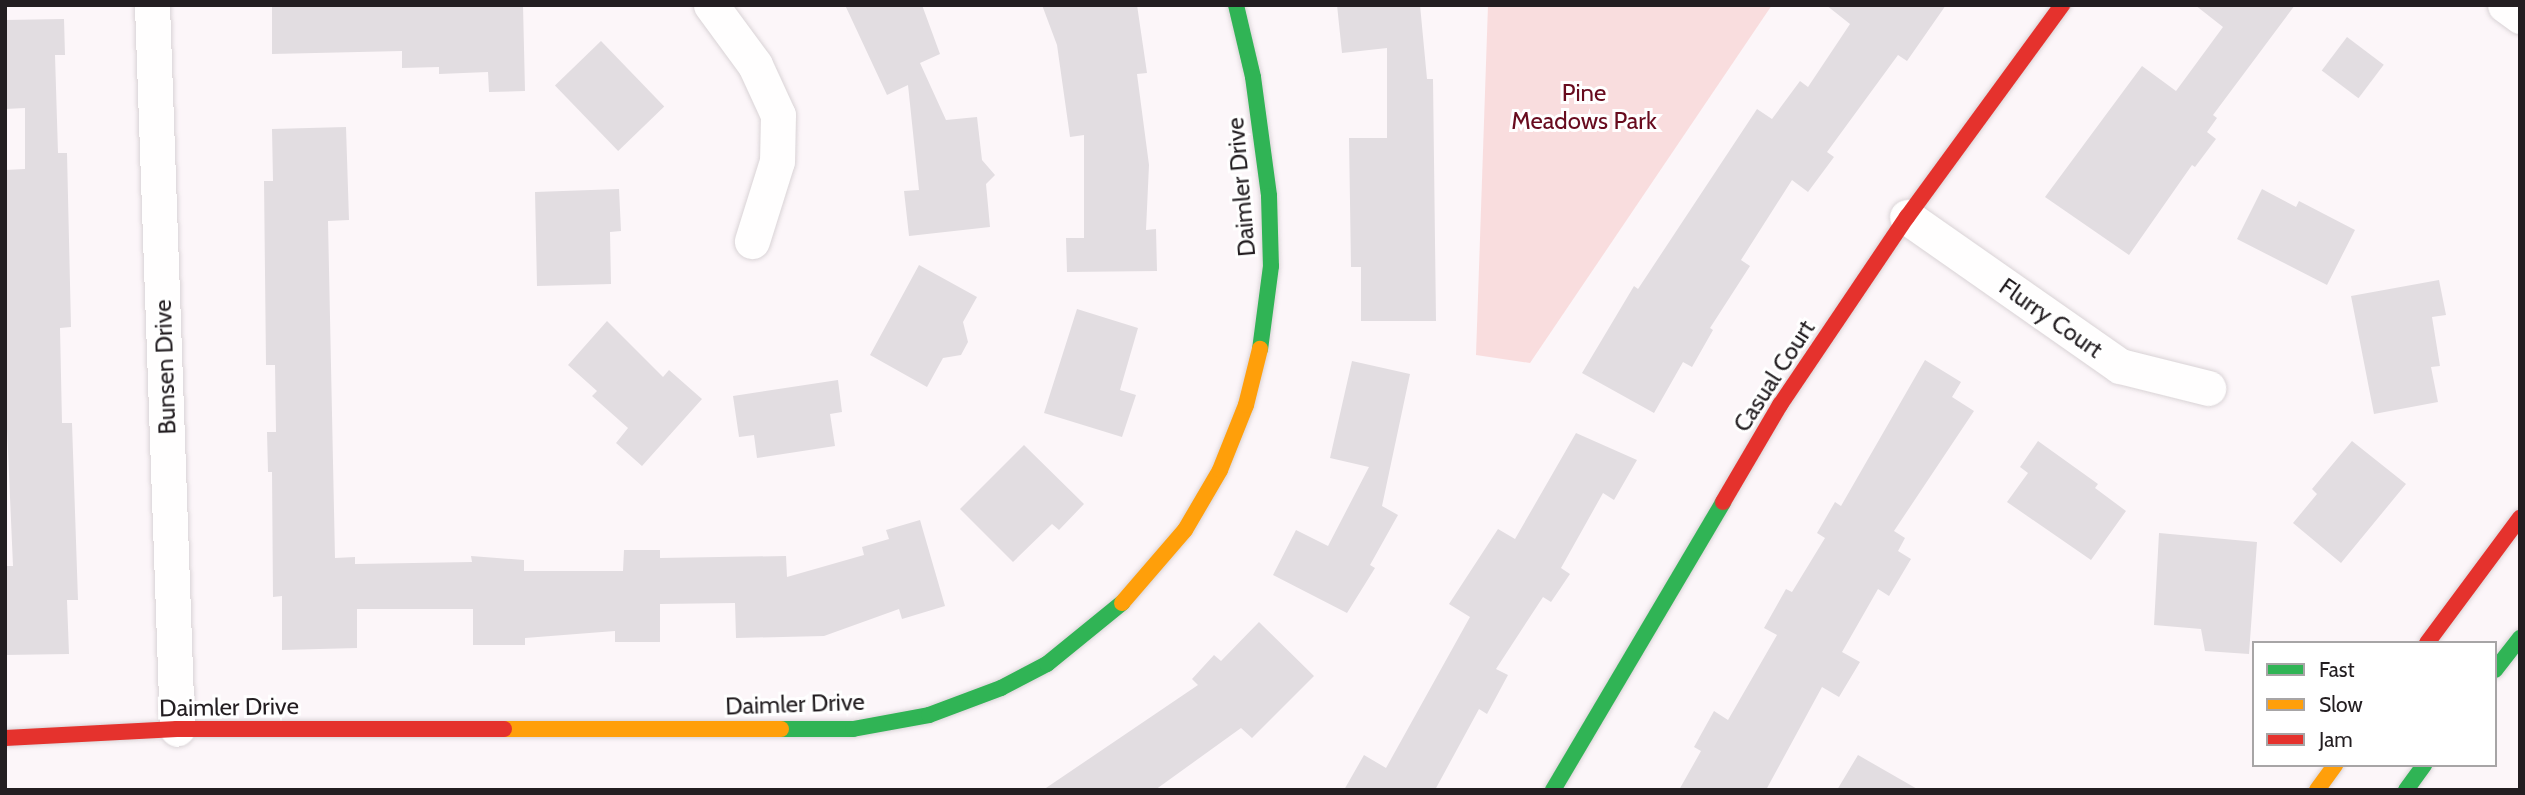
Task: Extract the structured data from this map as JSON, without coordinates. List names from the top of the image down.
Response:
{
  "streets": {
    "street": [
      "Daimler Drive",
      "Flurry Court",
      "Bunsen Drive",
      "Casual Court"
    ]
  },
  "crossings": [
    ["Daimler Drive", "Bunsen Drive"],
    ["Flurry Court", "Casual Court"]
  ],
  "parks": ["Pine Meadows Park"],
  "legend": ["Fast", "Slow", "Jam"]
}
